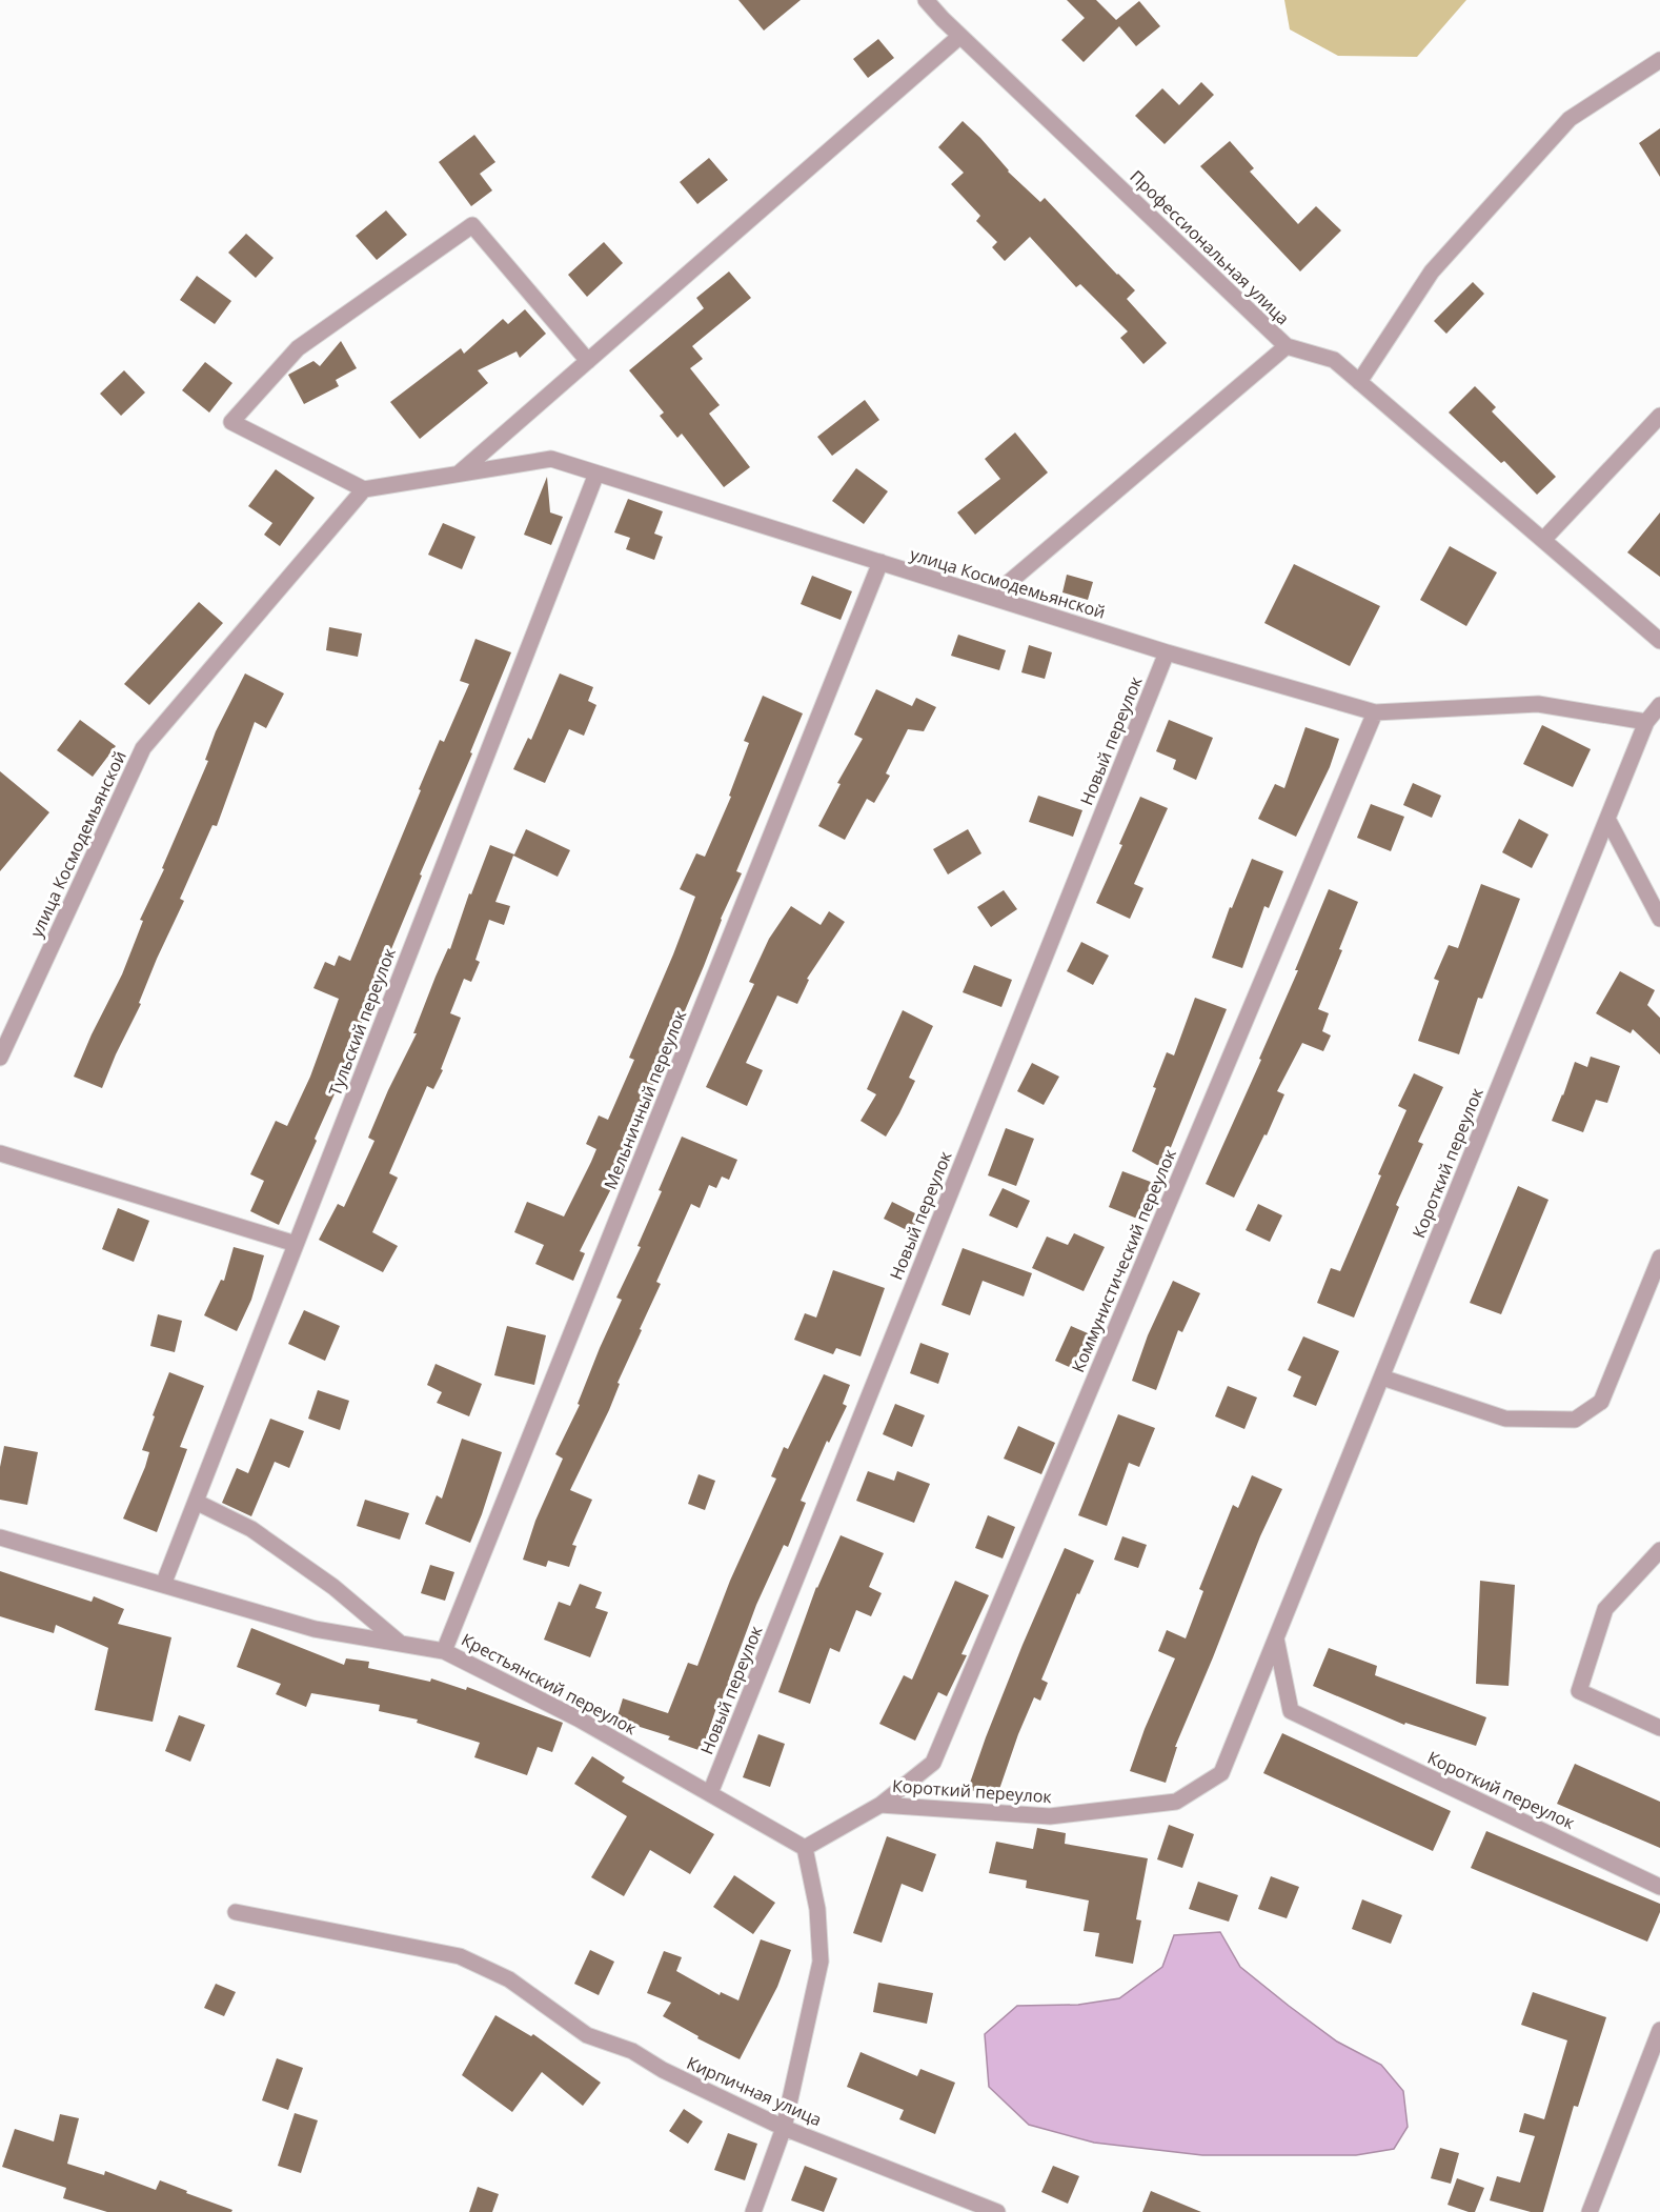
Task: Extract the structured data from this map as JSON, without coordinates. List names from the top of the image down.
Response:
{
  "streets": {
    "street": [
      "Профессиональная улица",
      "улица Космодемьянской",
      "Новый переулок",
      "Тульский переулок",
      "Мельничный переулок",
      "Короткий переулок",
      "Коммунистический переулок",
      "Крестьянский переулок",
      "Кирпичная улица"
    ]
  },
  "crossings": [
    ["улица Космодемьянской", "Новый переулок"],
    ["улица Космодемьянской", "Тульский переулок"],
    ["улица Космодемьянской", "Мельничный переулок"],
    ["улица Космодемьянской", "Короткий переулок"],
    ["улица Космодемьянской", "Коммунистический переулок"],
    ["Новый переулок", "Крестьянский переулок"],
    ["Тульский переулок", "Крестьянский переулок"],
    ["Мельничный переулок", "Крестьянский переулок"],
    ["Короткий переулок", "Коммунистический переулок"],
    ["Короткий переулок", "Крестьянский переулок"]
  ]
}
